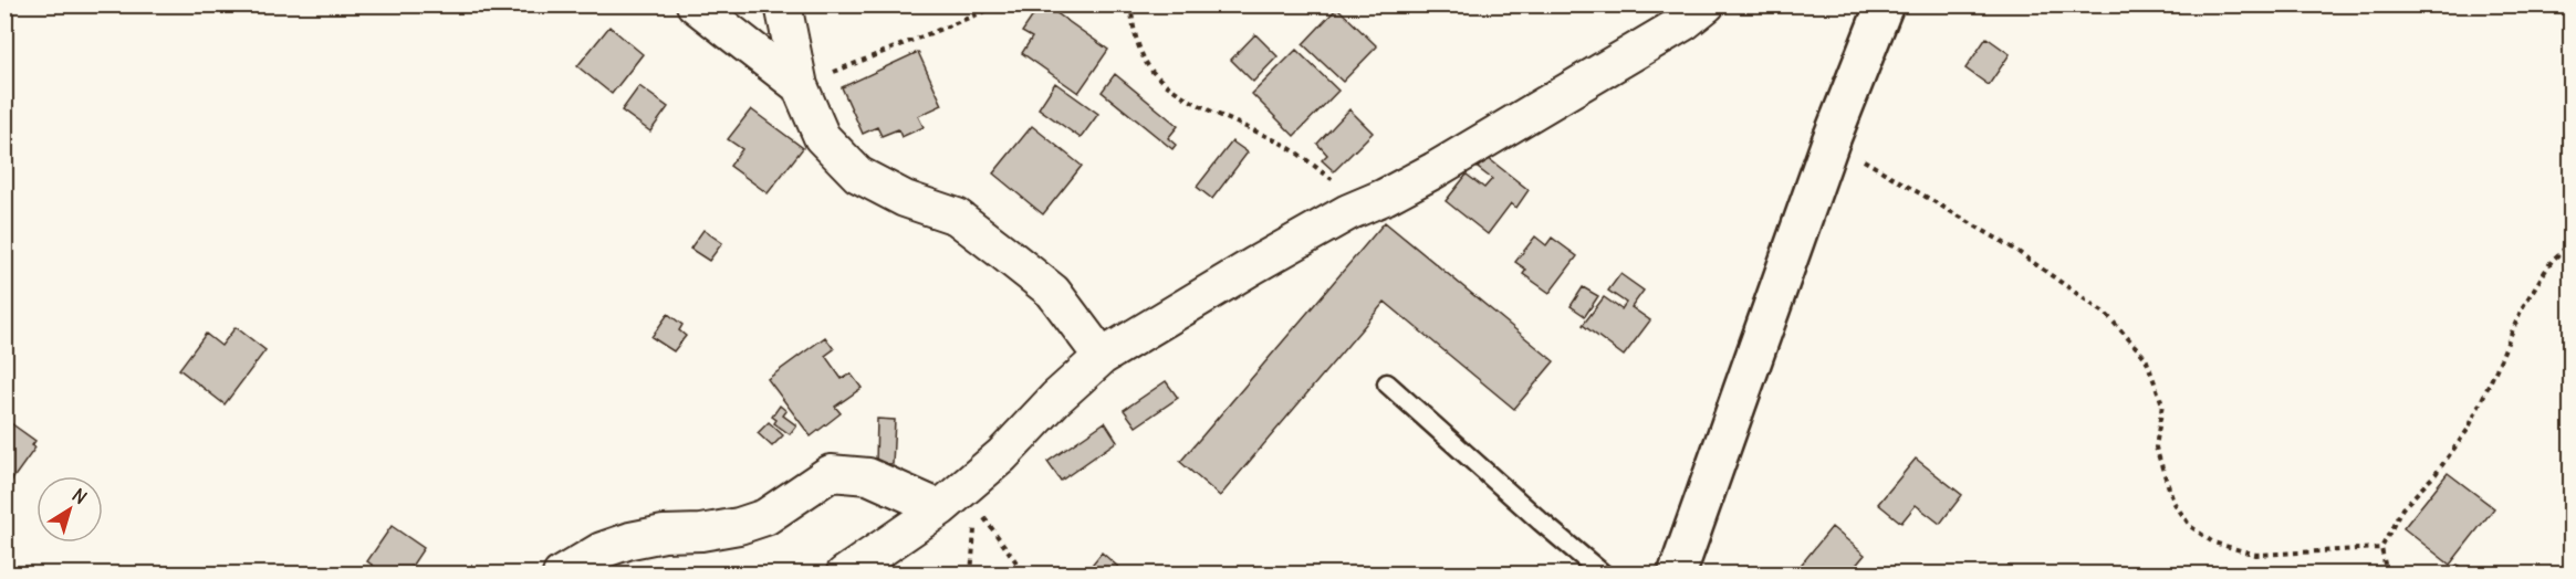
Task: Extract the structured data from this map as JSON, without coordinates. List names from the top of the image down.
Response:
{
  "north": "top right"
}
